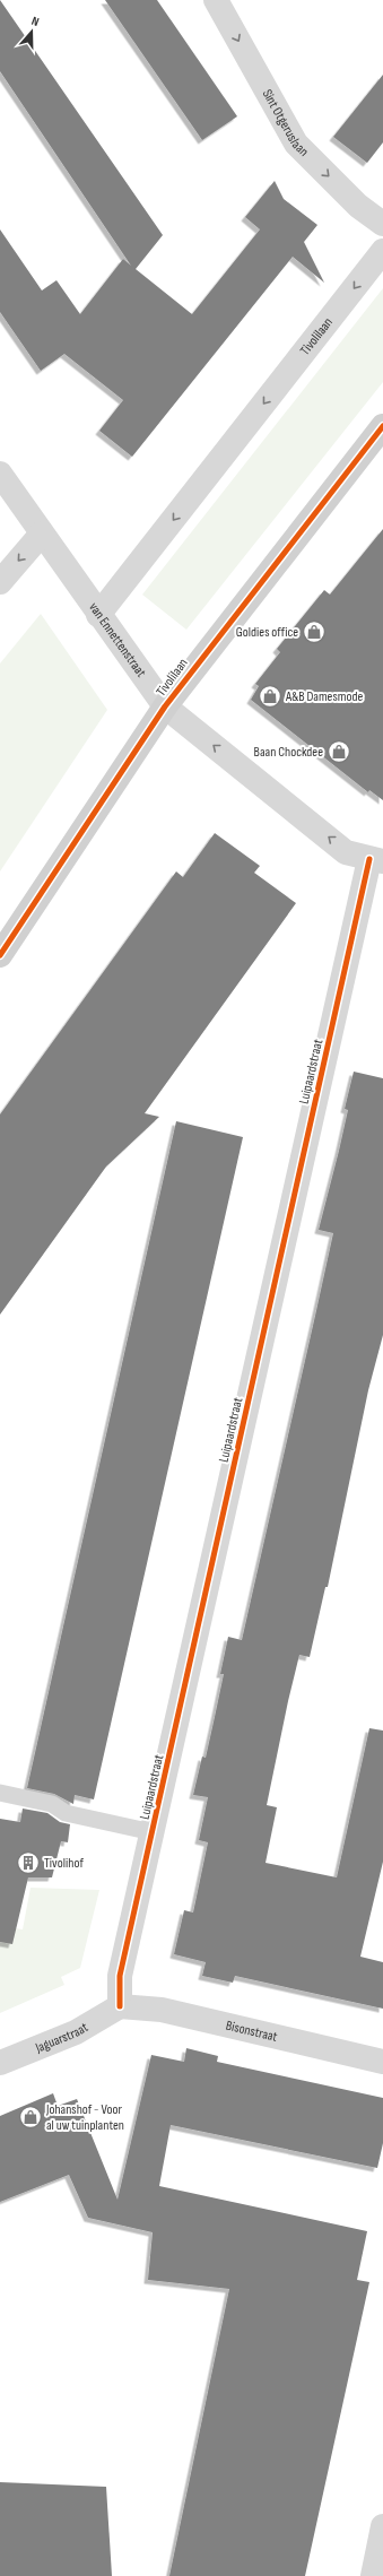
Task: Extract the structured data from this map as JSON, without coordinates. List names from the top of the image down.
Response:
{
  "streets": {
    "main road": ["Tivolilaan"],
    "street": [
      "Sint Otgeruslaan",
      "van Ennettenstraat",
      "Luipaardstraat",
      "Bisonstraat",
      "Jaguarstraat"
    ]
  },
  "crossings": [
    ["Tivolilaan", "van Ennettenstraat"],
    ["van Ennettenstraat", "Luipaardstraat"],
    ["Luipaardstraat", "Bisonstraat"],
    ["Luipaardstraat", "Jaguarstraat"],
    ["Bisonstraat", "Jaguarstraat"]
  ],
  "one_way": ["Sint Otgeruslaan", "Tivolilaan", "van Ennettenstraat"],
  "places": {
    "shop": [
      "Goldies office",
      "A&B Damesmode",
      "Baan Chockdee",
      "Johanshof - Voor al uw tuinplanten"
    ],
    "building": ["Tivolihof"]
  },
  "north": "top"
}
